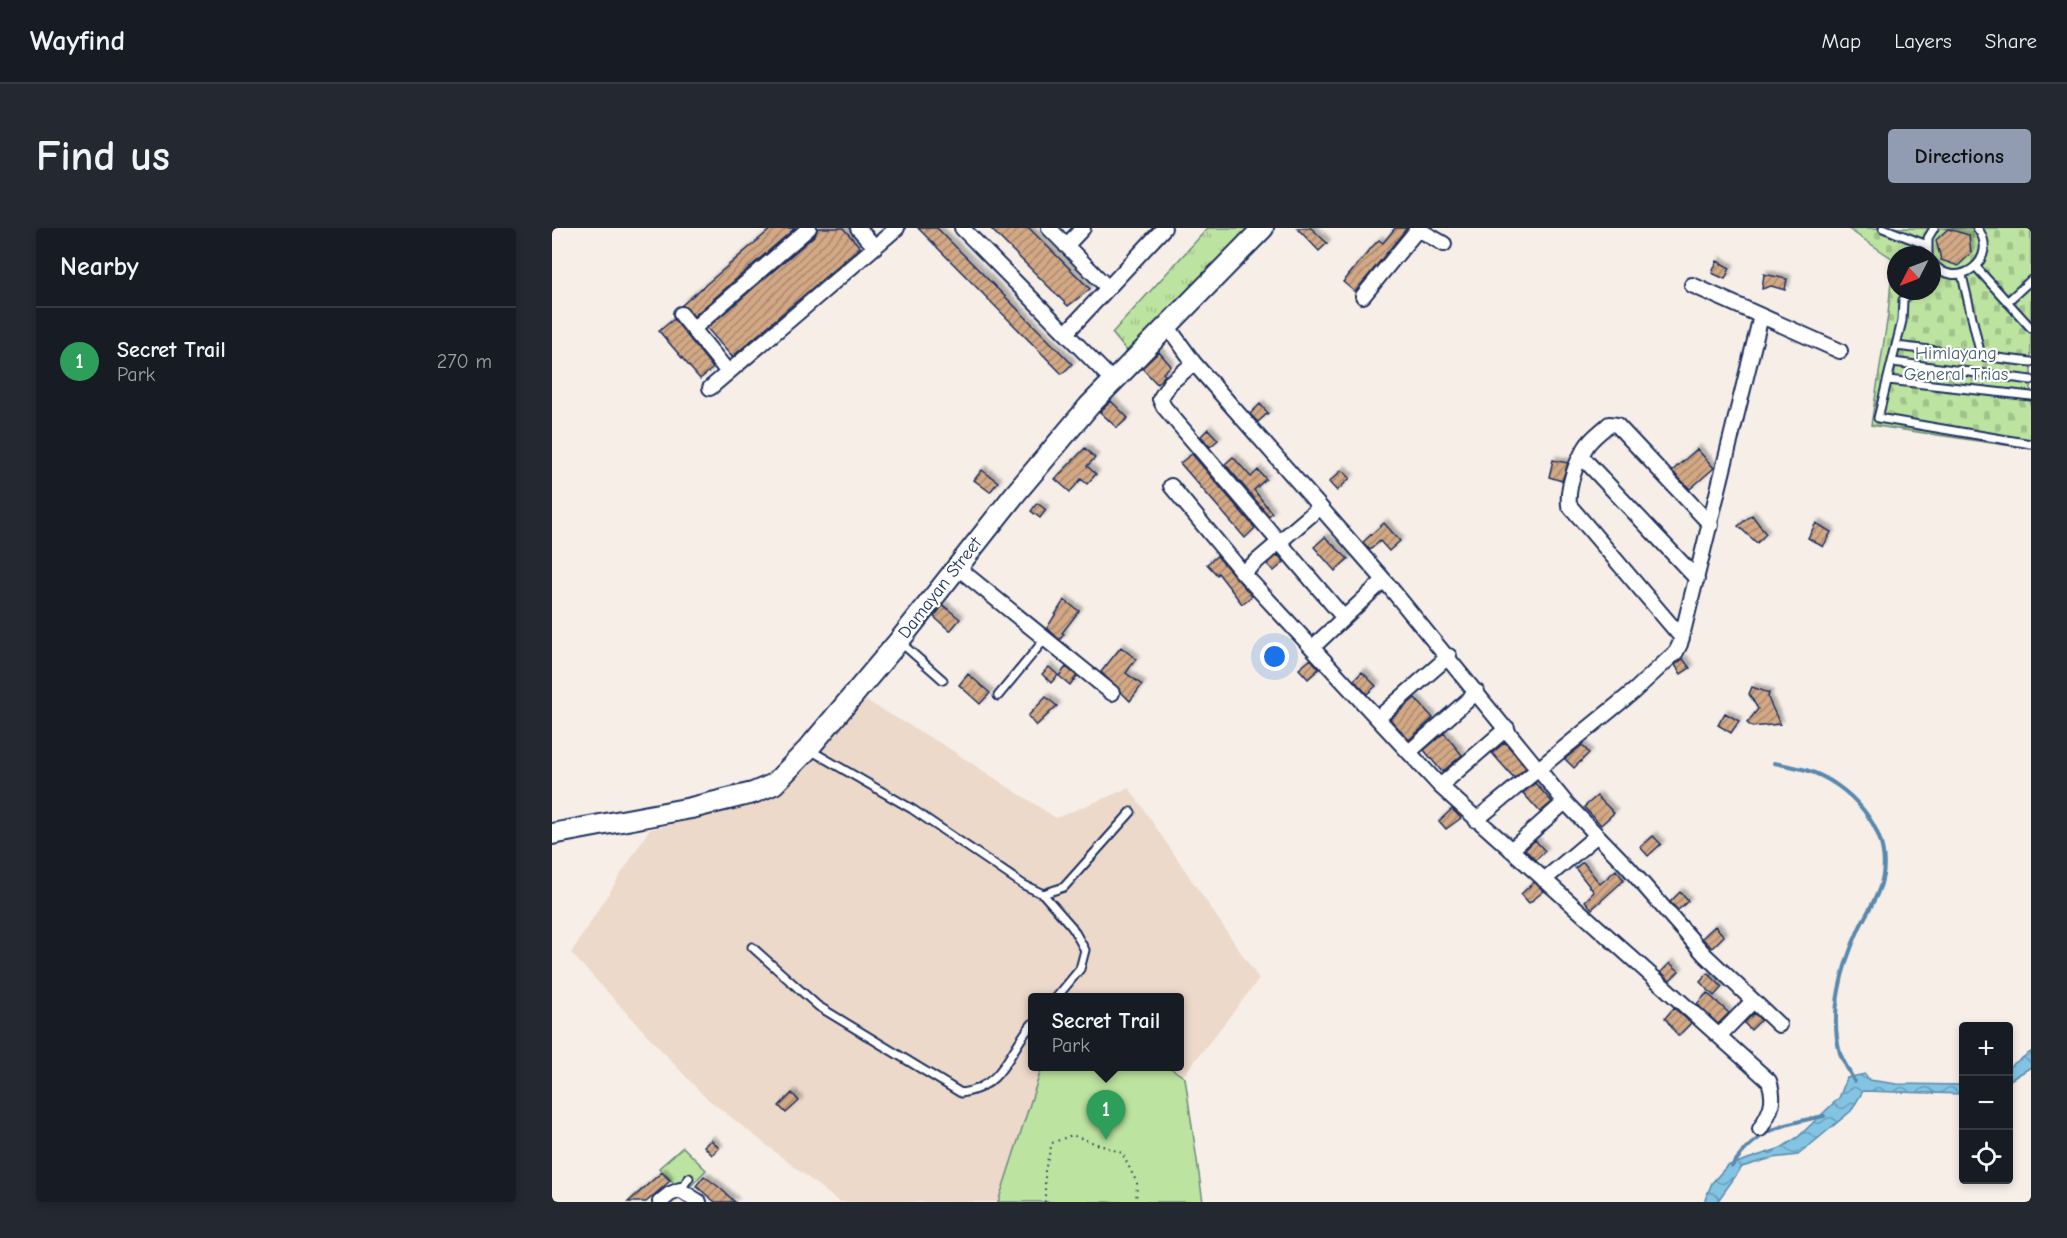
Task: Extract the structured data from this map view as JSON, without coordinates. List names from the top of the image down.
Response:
{
  "streets": {
    "street": ["Damayan Street"]
  },
  "parks": ["Himlayang General Trias"],
  "north": "bottom left",
  "page": {
    "header": "Wayfind",
    "nav": ["Map", "Layers", "Share"],
    "buttons": "Directions",
    "title": "Find us",
    "heading": "Nearby",
    "list": [
      {
        "mark": "1",
        "name": "Secret Trail",
        "note": "Park",
        "value": "270 m"
      }
    ],
    "popup": ["Secret Trail", "Park"],
    "map_buttons": ["+", "−"],
    "pins": "1"
  }
}
